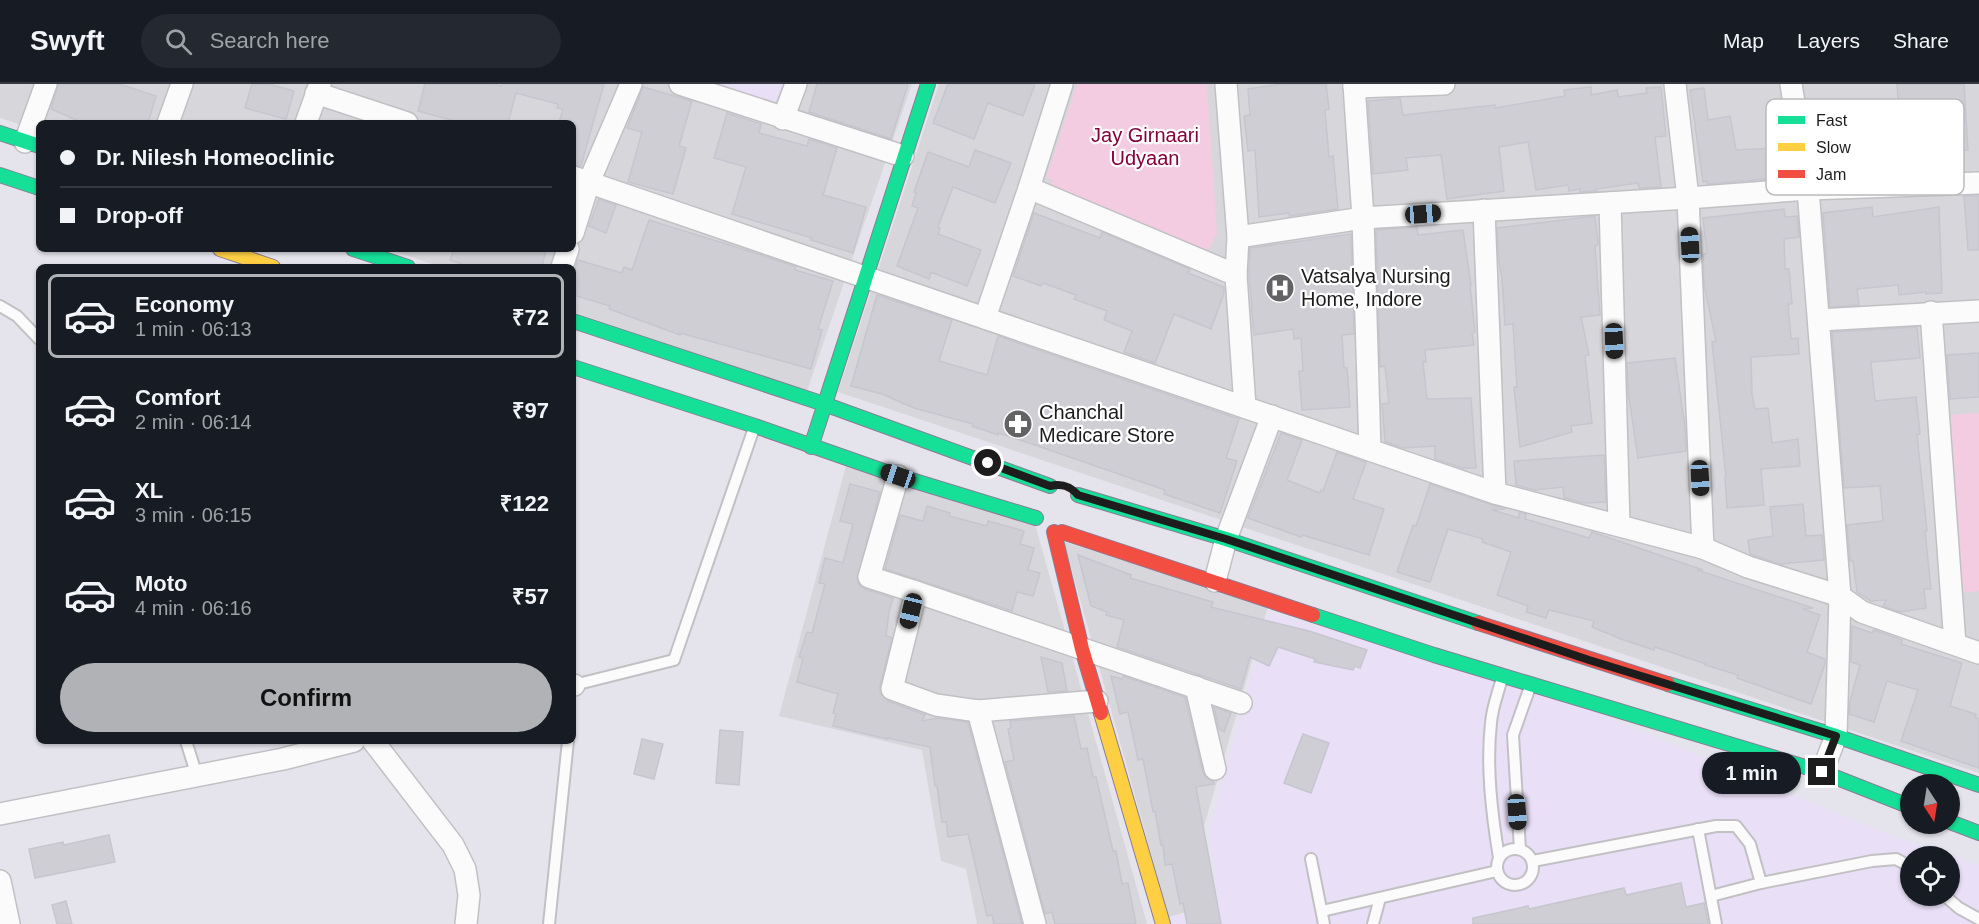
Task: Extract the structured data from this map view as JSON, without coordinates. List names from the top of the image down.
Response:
{
  "parks": ["Jay Girnaari Udyaan"],
  "places": {
    "hospital": ["Vatsalya Nursing Home, Indore"],
    "pharmacy": ["Chanchal Medicare Store"]
  },
  "legend": ["Fast", "Slow", "Jam"],
  "north": "bottom",
  "page": {
    "header": "Swyft",
    "search": "Search here",
    "nav": ["Map", "Layers", "Share"],
    "banner": ["Dr. Nilesh Homeoclinic", "Drop-off"],
    "list": [
      {
        "name": "Economy",
        "note": "1 min · 06:13",
        "value": "₹72"
      },
      {
        "name": "Comfort",
        "note": "2 min · 06:14",
        "value": "₹97"
      },
      {
        "name": "XL",
        "note": "3 min · 06:15",
        "value": "₹122"
      },
      {
        "name": "Moto",
        "note": "4 min · 06:16",
        "value": "₹57"
      }
    ],
    "buttons": "Confirm",
    "bubble": "1 min"
  }
}
